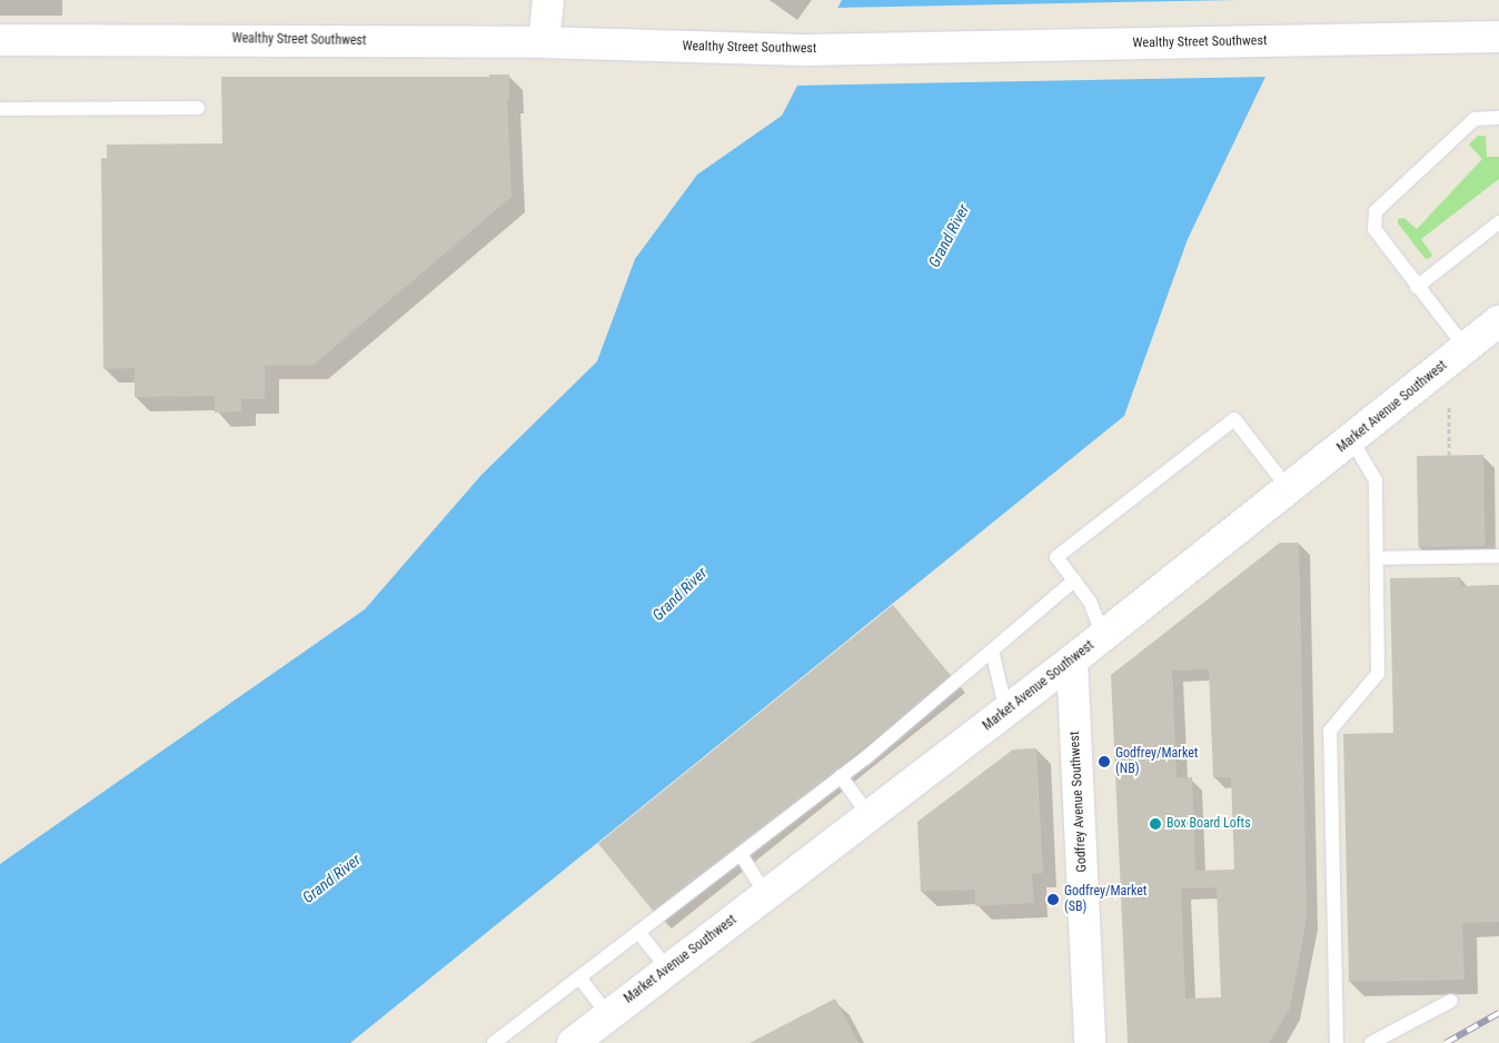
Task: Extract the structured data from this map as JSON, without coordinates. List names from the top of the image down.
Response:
{
  "streets": {
    "main road": ["Wealthy Street Southwest", "Market Avenue Southwest", "Godfrey Avenue Southwest"]
  },
  "crossings": [
    ["Market Avenue Southwest", "Godfrey Avenue Southwest"]
  ],
  "water": ["Grand River"],
  "places": ["Godfrey/Market (NB)", "Box Board Lofts", "Godfrey/Market (SB)"]
}
